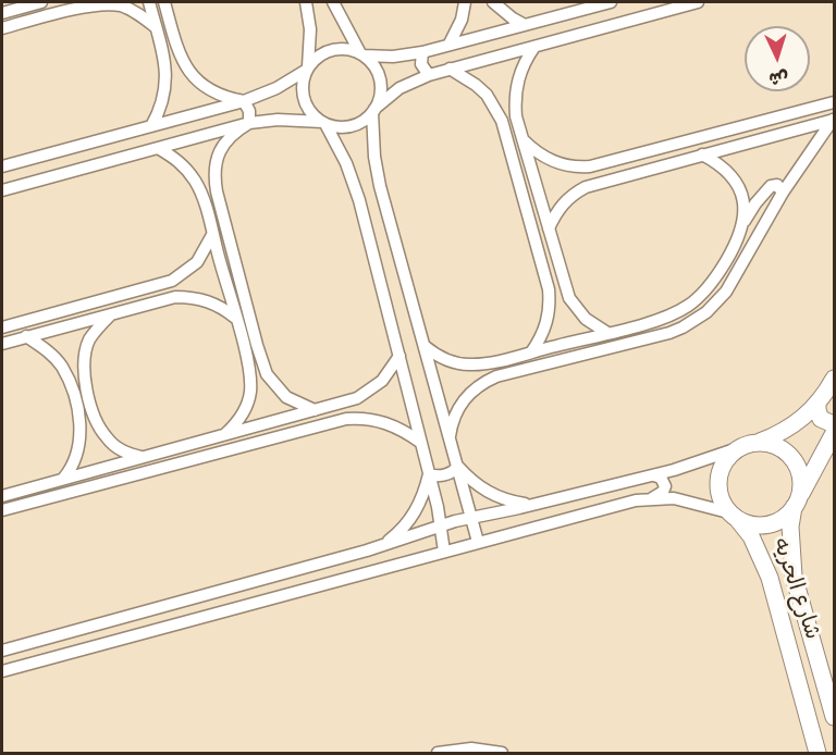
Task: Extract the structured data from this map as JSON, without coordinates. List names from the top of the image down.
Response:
{
  "streets": {
    "street": ["شارع الحريه"]
  },
  "north": "bottom"
}
